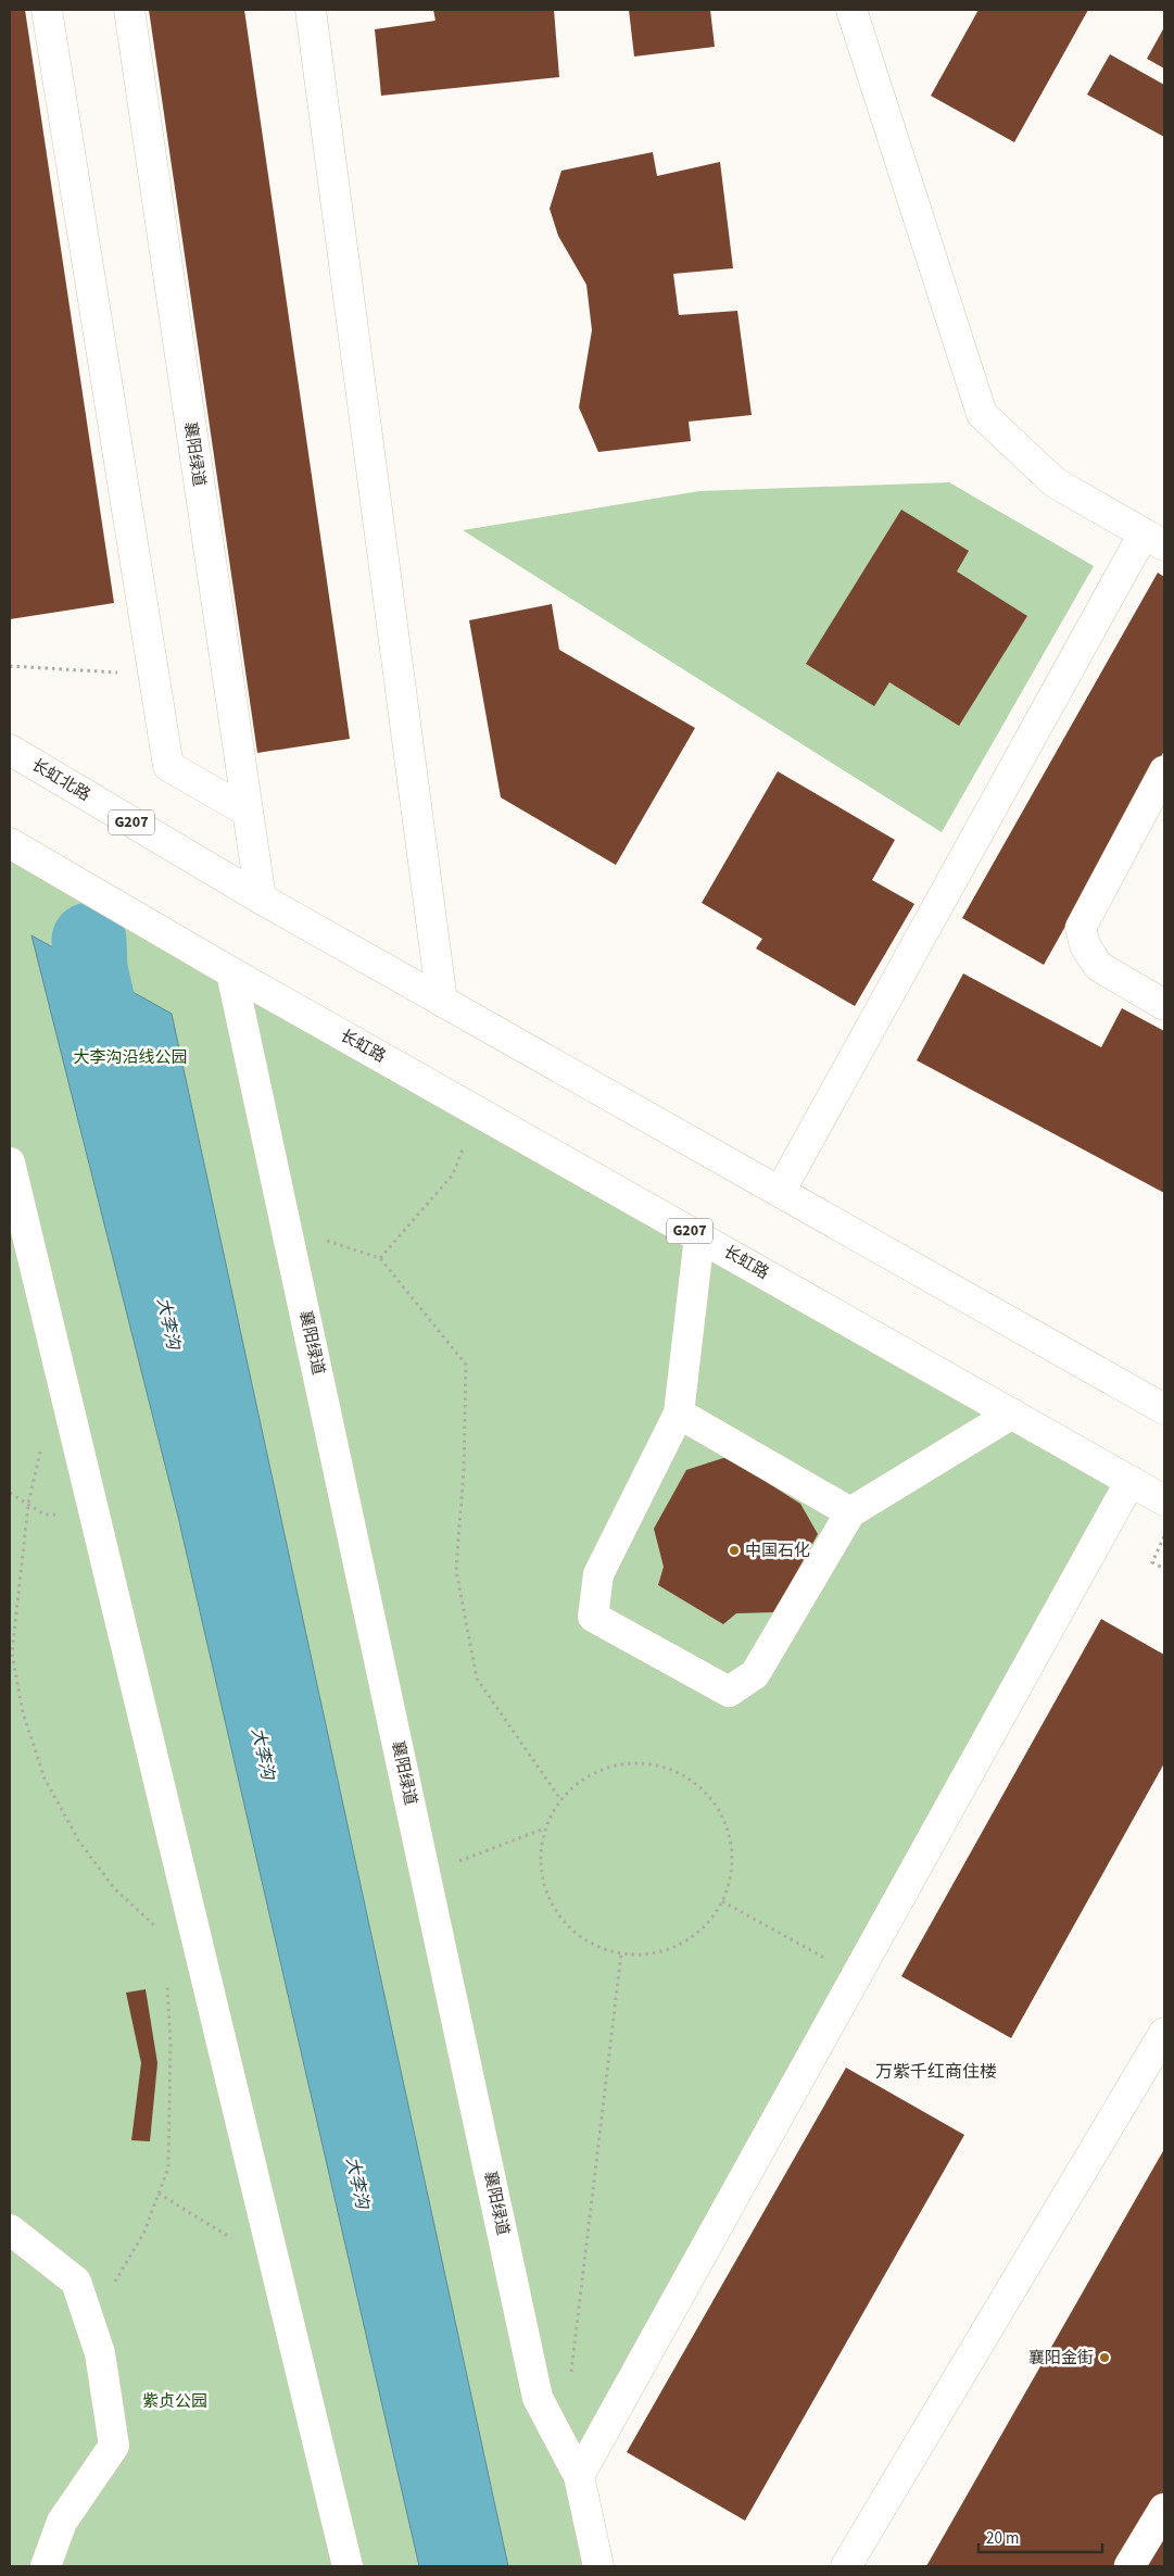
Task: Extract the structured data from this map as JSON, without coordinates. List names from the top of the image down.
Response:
{
  "streets": {
    "main road": [
      "襄阳绿道",
      "长虹北路",
      "G207",
      "长虹路"
    ]
  },
  "crossings": [
    ["襄阳绿道", "长虹北路"],
    ["襄阳绿道", "G207"],
    ["襄阳绿道", "长虹路"],
    ["长虹北路", "G207"],
    ["G207", "长虹路"]
  ],
  "districts": ["万紫千红商住楼"],
  "water": ["大李沟"],
  "parks": ["大李沟沿线公园", "紫贞公园"],
  "places": ["中国石化", "襄阳金街"],
  "scale_bar": "20 m"
}
